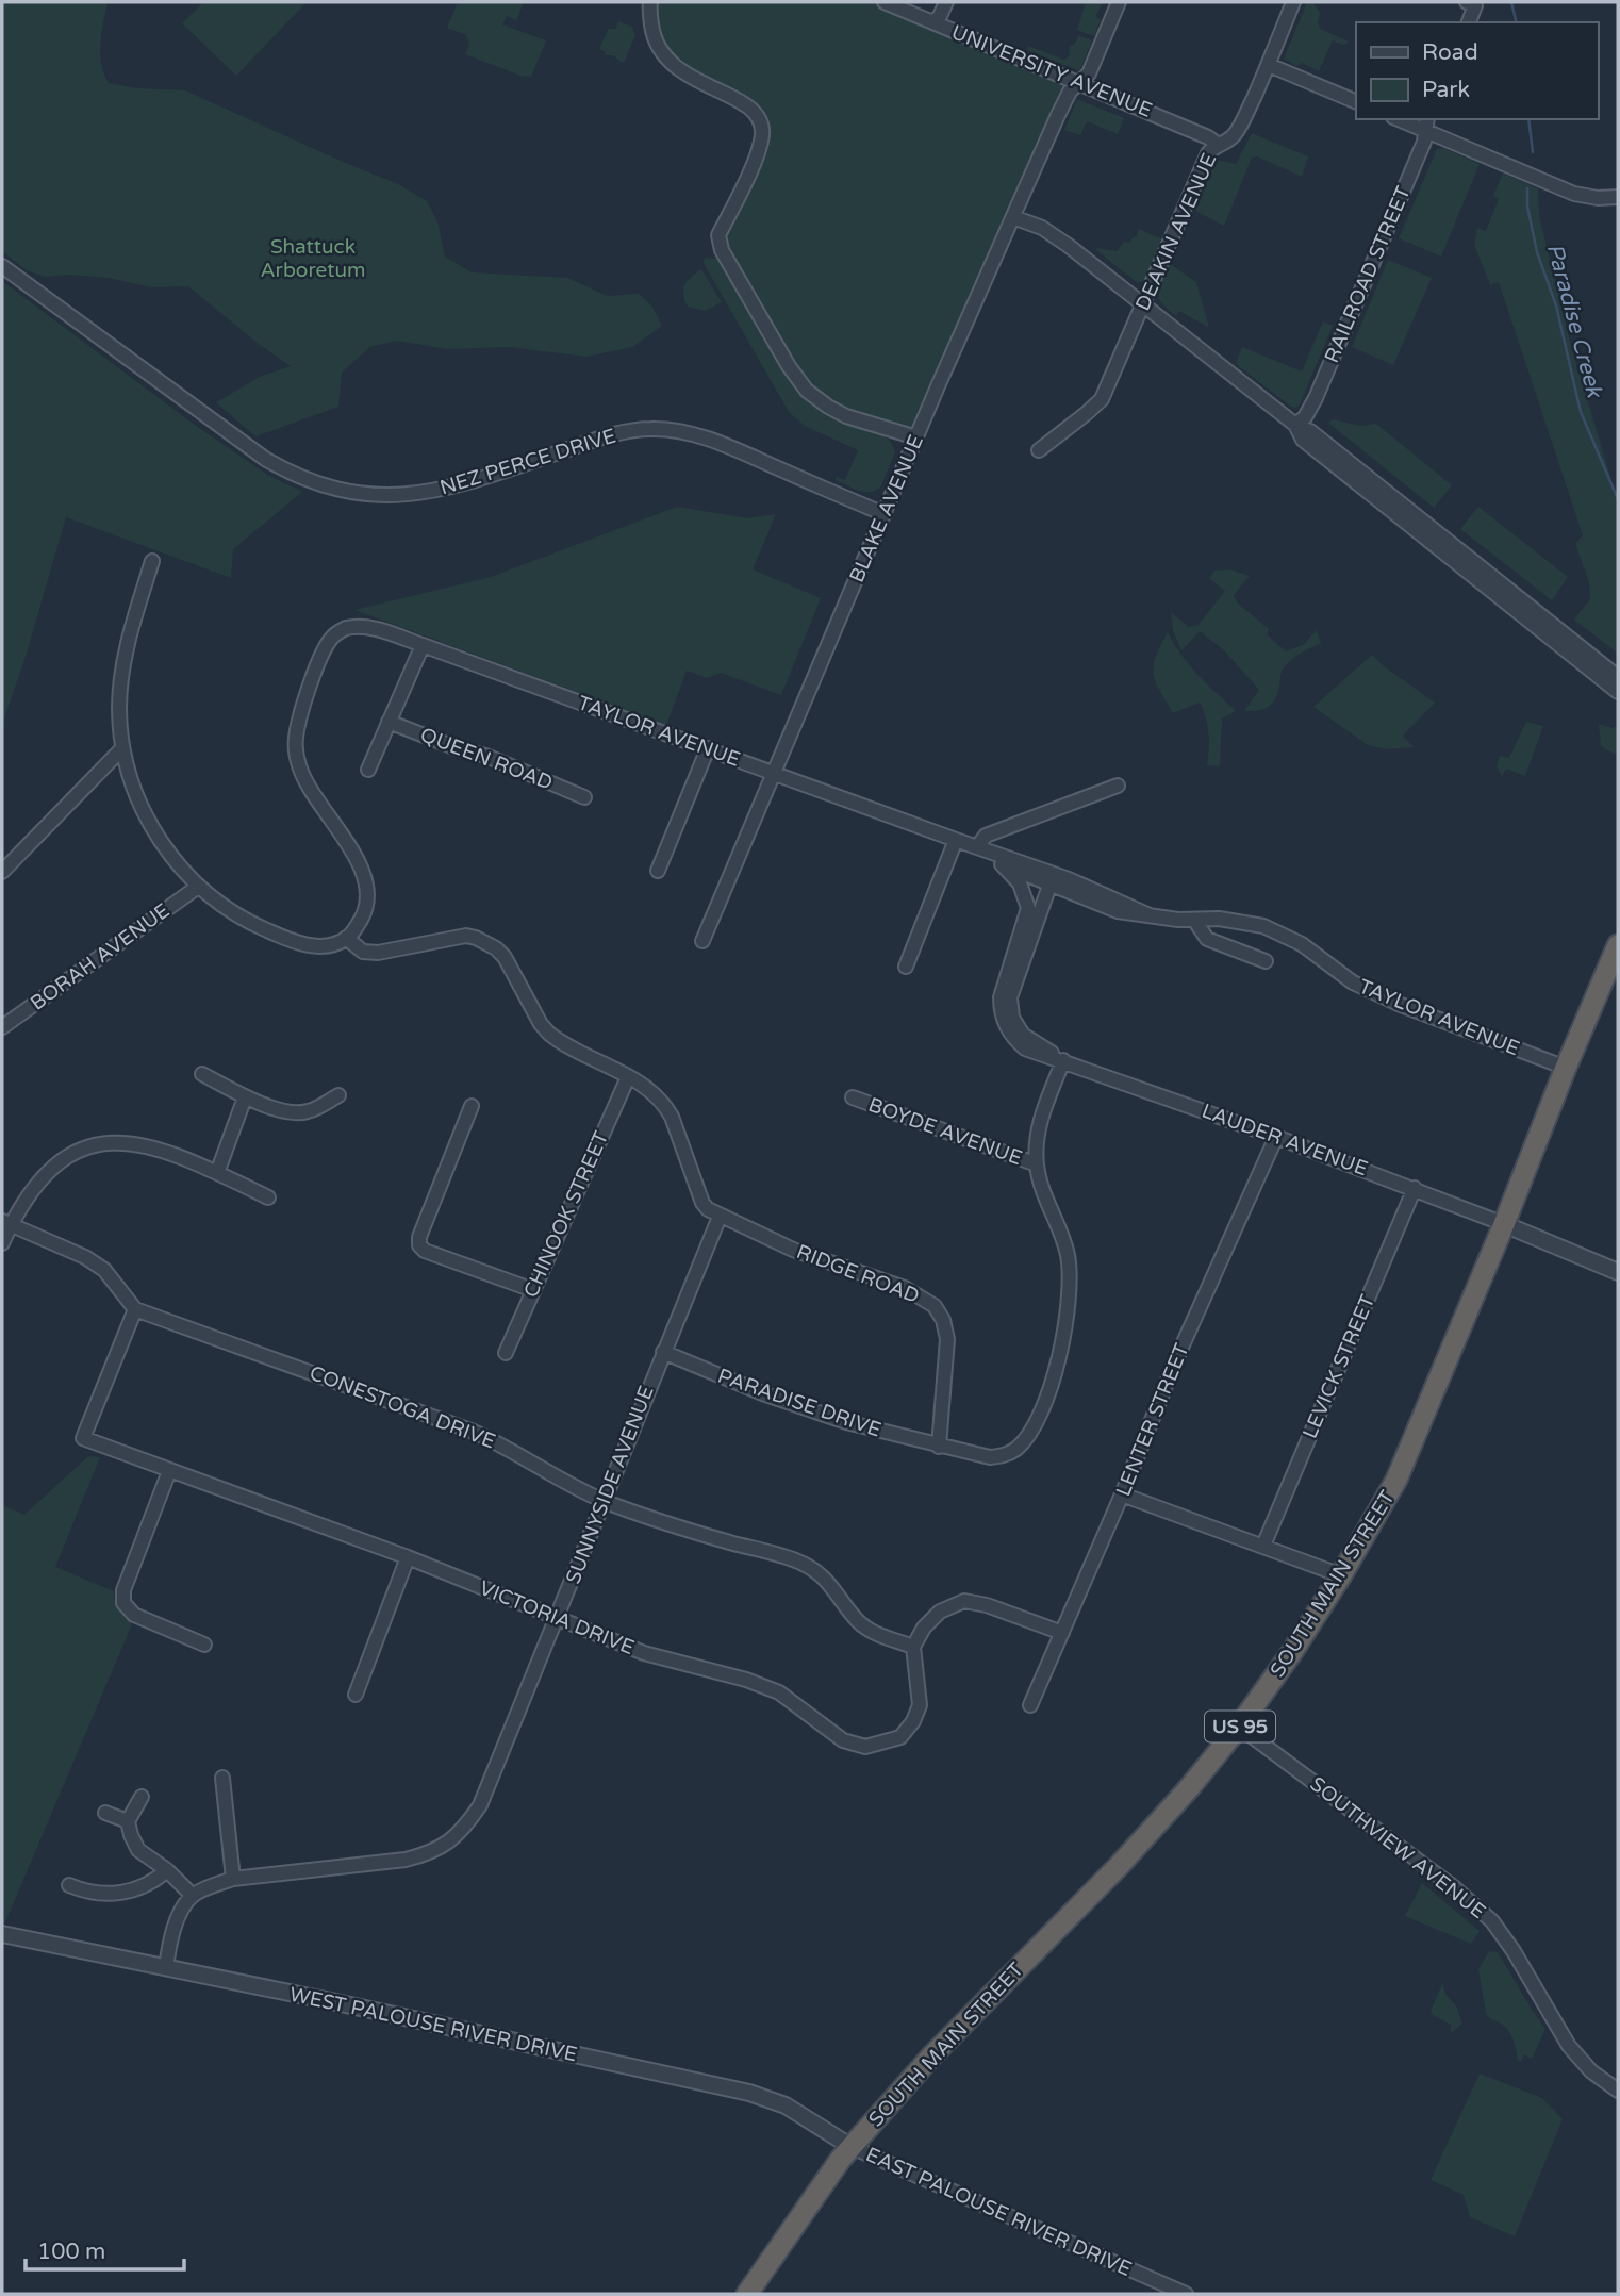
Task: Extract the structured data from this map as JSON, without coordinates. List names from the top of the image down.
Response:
{
  "streets": {
    "highway": ["SOUTH MAIN STREET", "US 95"],
    "street": [
      "UNIVERSITY AVENUE",
      "DEAKIN AVENUE",
      "RAILROAD STREET",
      "NEZ PERCE DRIVE",
      "BLAKE AVENUE",
      "TAYLOR AVENUE",
      "QUEEN ROAD",
      "BORAH AVENUE",
      "BOYDE AVENUE",
      "LAUDER AVENUE",
      "CHINOOK STREET",
      "RIDGE ROAD",
      "LEVICK STREET",
      "PARADISE DRIVE",
      "CONESTOGA DRIVE",
      "LENTER STREET",
      "SUNNYSIDE AVENUE",
      "VICTORIA DRIVE",
      "SOUTHVIEW AVENUE",
      "WEST PALOUSE RIVER DRIVE",
      "EAST PALOUSE RIVER DRIVE"
    ]
  },
  "crossings": [
    ["UNIVERSITY AVENUE", "DEAKIN AVENUE"],
    ["UNIVERSITY AVENUE", "BLAKE AVENUE"],
    ["NEZ PERCE DRIVE", "BLAKE AVENUE"],
    ["BLAKE AVENUE", "TAYLOR AVENUE"],
    ["TAYLOR AVENUE", "LAUDER AVENUE"],
    ["TAYLOR AVENUE", "RIDGE ROAD"],
    ["TAYLOR AVENUE", "SOUTH MAIN STREET"],
    ["LAUDER AVENUE", "LEVICK STREET"],
    ["LAUDER AVENUE", "LENTER STREET"],
    ["LAUDER AVENUE", "SOUTH MAIN STREET"],
    ["CHINOOK STREET", "RIDGE ROAD"],
    ["RIDGE ROAD", "PARADISE DRIVE"],
    ["RIDGE ROAD", "SUNNYSIDE AVENUE"],
    ["PARADISE DRIVE", "SUNNYSIDE AVENUE"],
    ["CONESTOGA DRIVE", "SUNNYSIDE AVENUE"],
    ["CONESTOGA DRIVE", "VICTORIA DRIVE"],
    ["SUNNYSIDE AVENUE", "VICTORIA DRIVE"],
    ["SOUTH MAIN STREET", "SOUTHVIEW AVENUE"],
    ["SOUTH MAIN STREET", "WEST PALOUSE RIVER DRIVE"],
    ["SOUTH MAIN STREET", "EAST PALOUSE RIVER DRIVE"],
    ["WEST PALOUSE RIVER DRIVE", "EAST PALOUSE RIVER DRIVE"]
  ],
  "water": ["Paradise Creek"],
  "parks": ["Shattuck Arboretum"],
  "legend": ["Road", "Park"],
  "scale_bar": "100 m"
}
